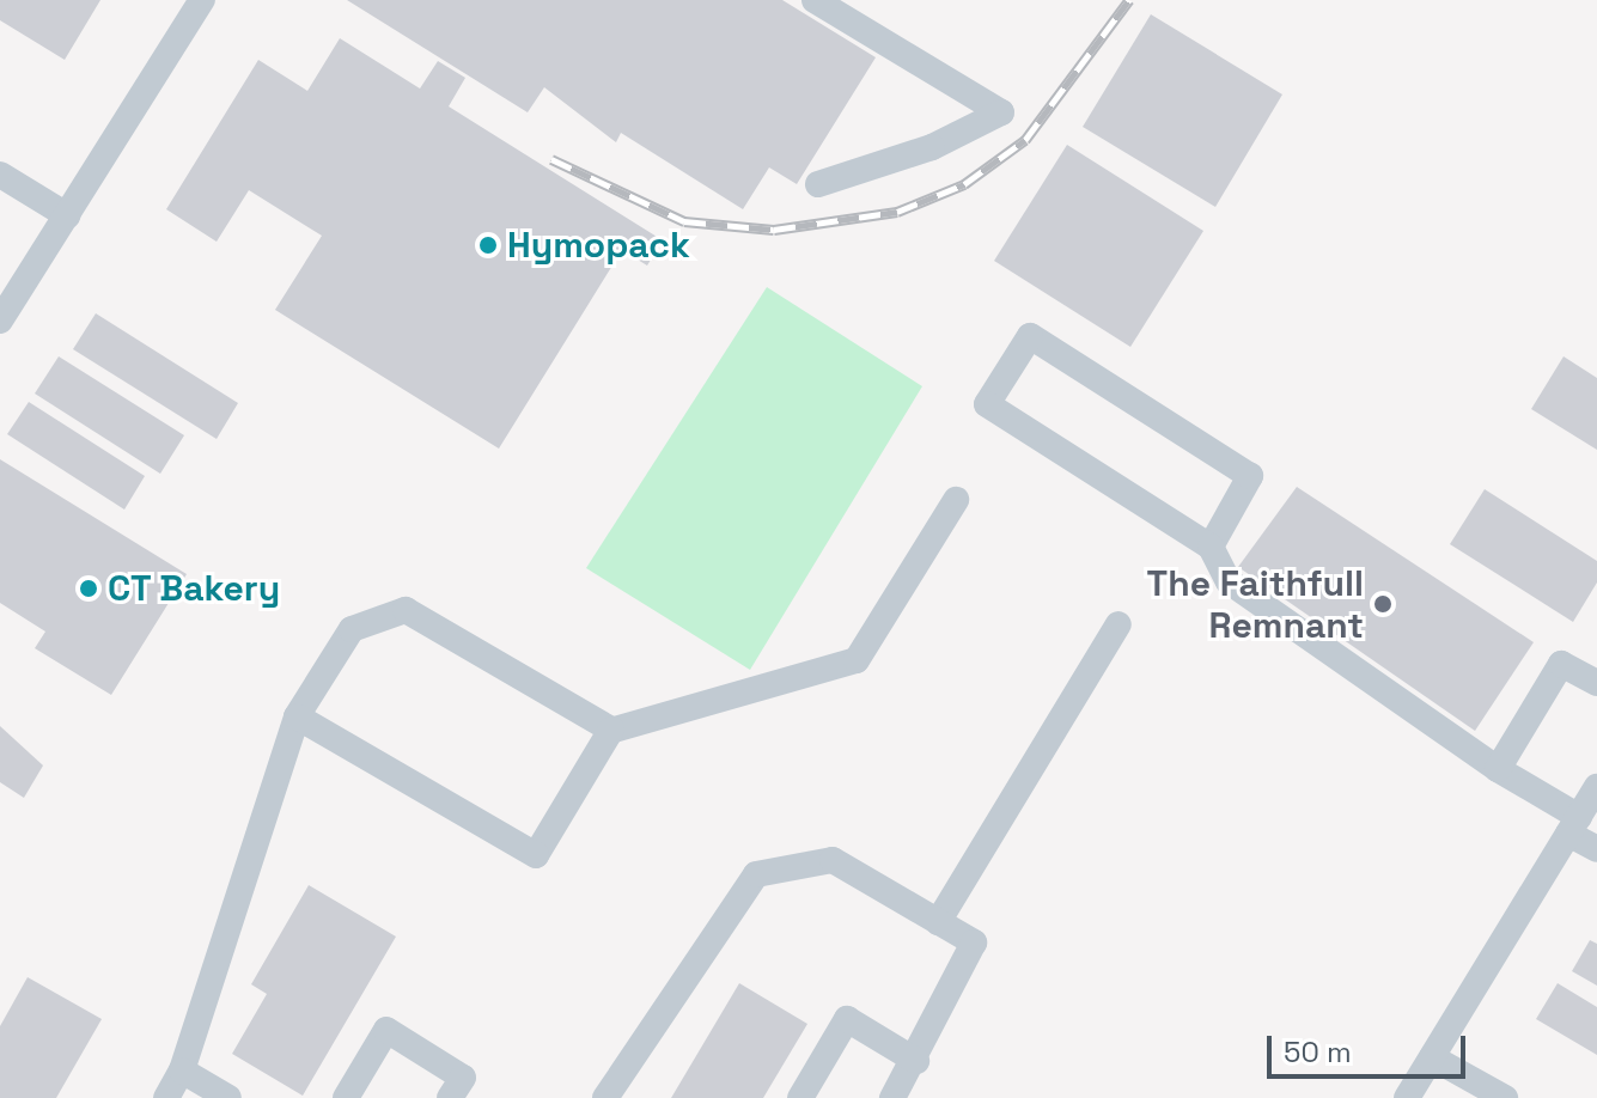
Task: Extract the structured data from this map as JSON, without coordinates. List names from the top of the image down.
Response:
{
  "places": ["Hymopack", "CT Bakery", "The Faithfull Remnant"],
  "scale_bar": "50 m"
}
